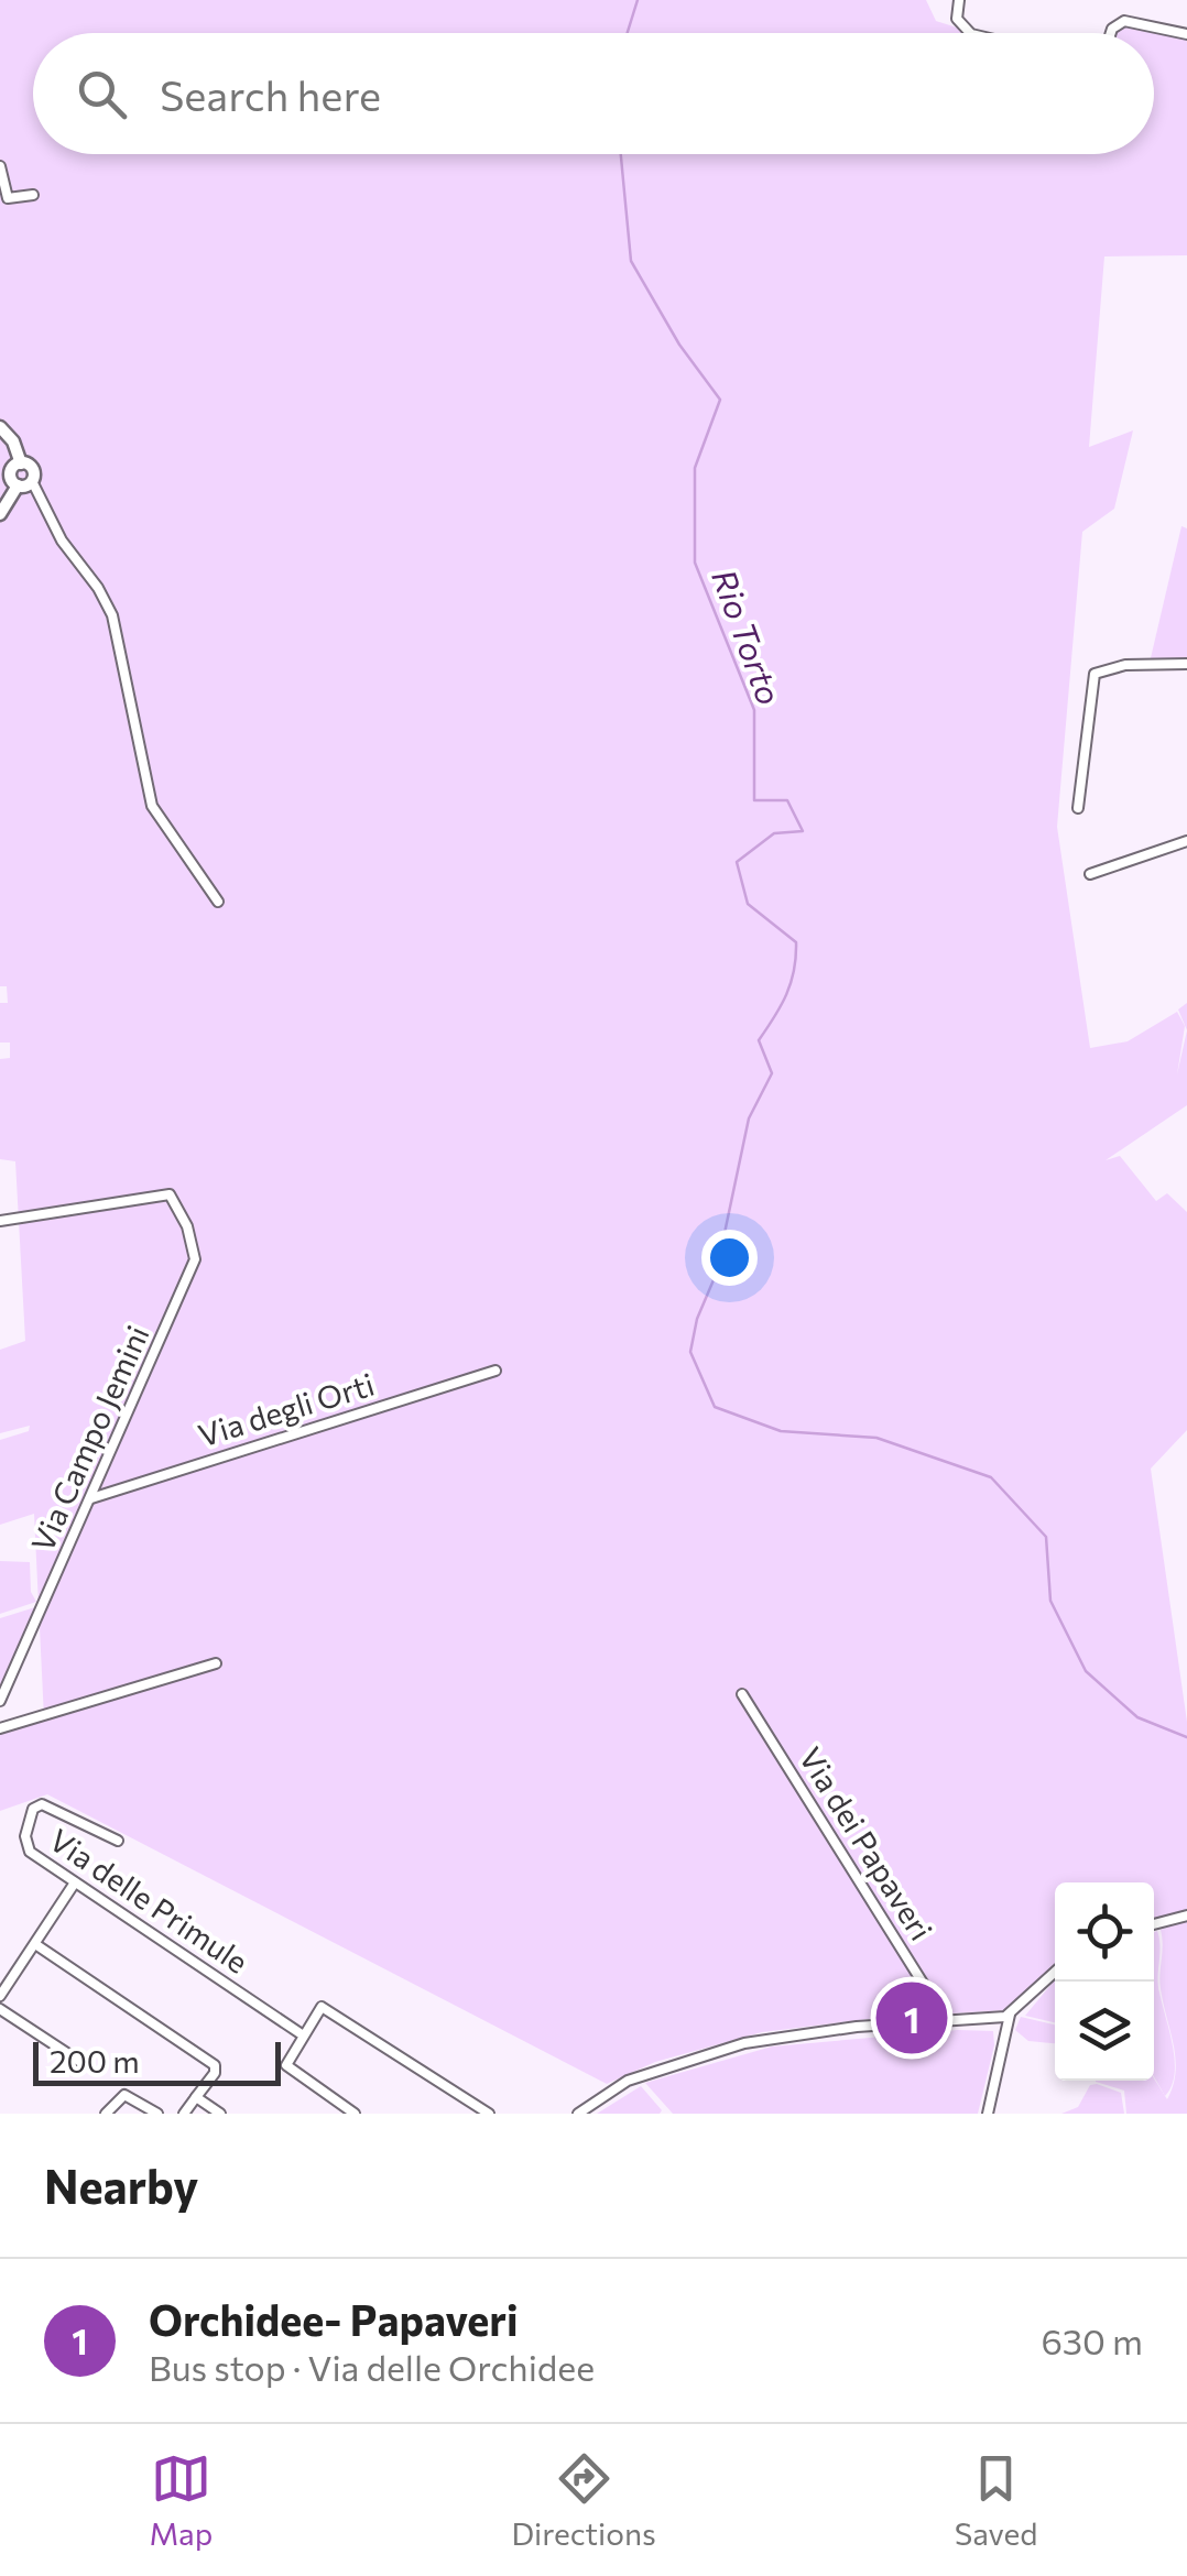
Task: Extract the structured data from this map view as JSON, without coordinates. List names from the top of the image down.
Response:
{
  "streets": {
    "street": [
      "Via degli Orti",
      "Via Campo Jemini",
      "Via dei Papaveri",
      "Via delle Primule"
    ]
  },
  "crossings": [
    ["Via degli Orti", "Via Campo Jemini"]
  ],
  "water": ["Rio Torto"],
  "scale_bar": "200 m",
  "page": {
    "search": "Search here",
    "pins": "1",
    "scale": "200 m",
    "heading": "Nearby",
    "list": [
      {
        "mark": "1",
        "name": "Orchidee- Papaveri",
        "note": "Bus stop · Via delle Orchidee",
        "value": "630 m"
      }
    ],
    "nav": ["Map", "Directions", "Saved"]
  }
}
